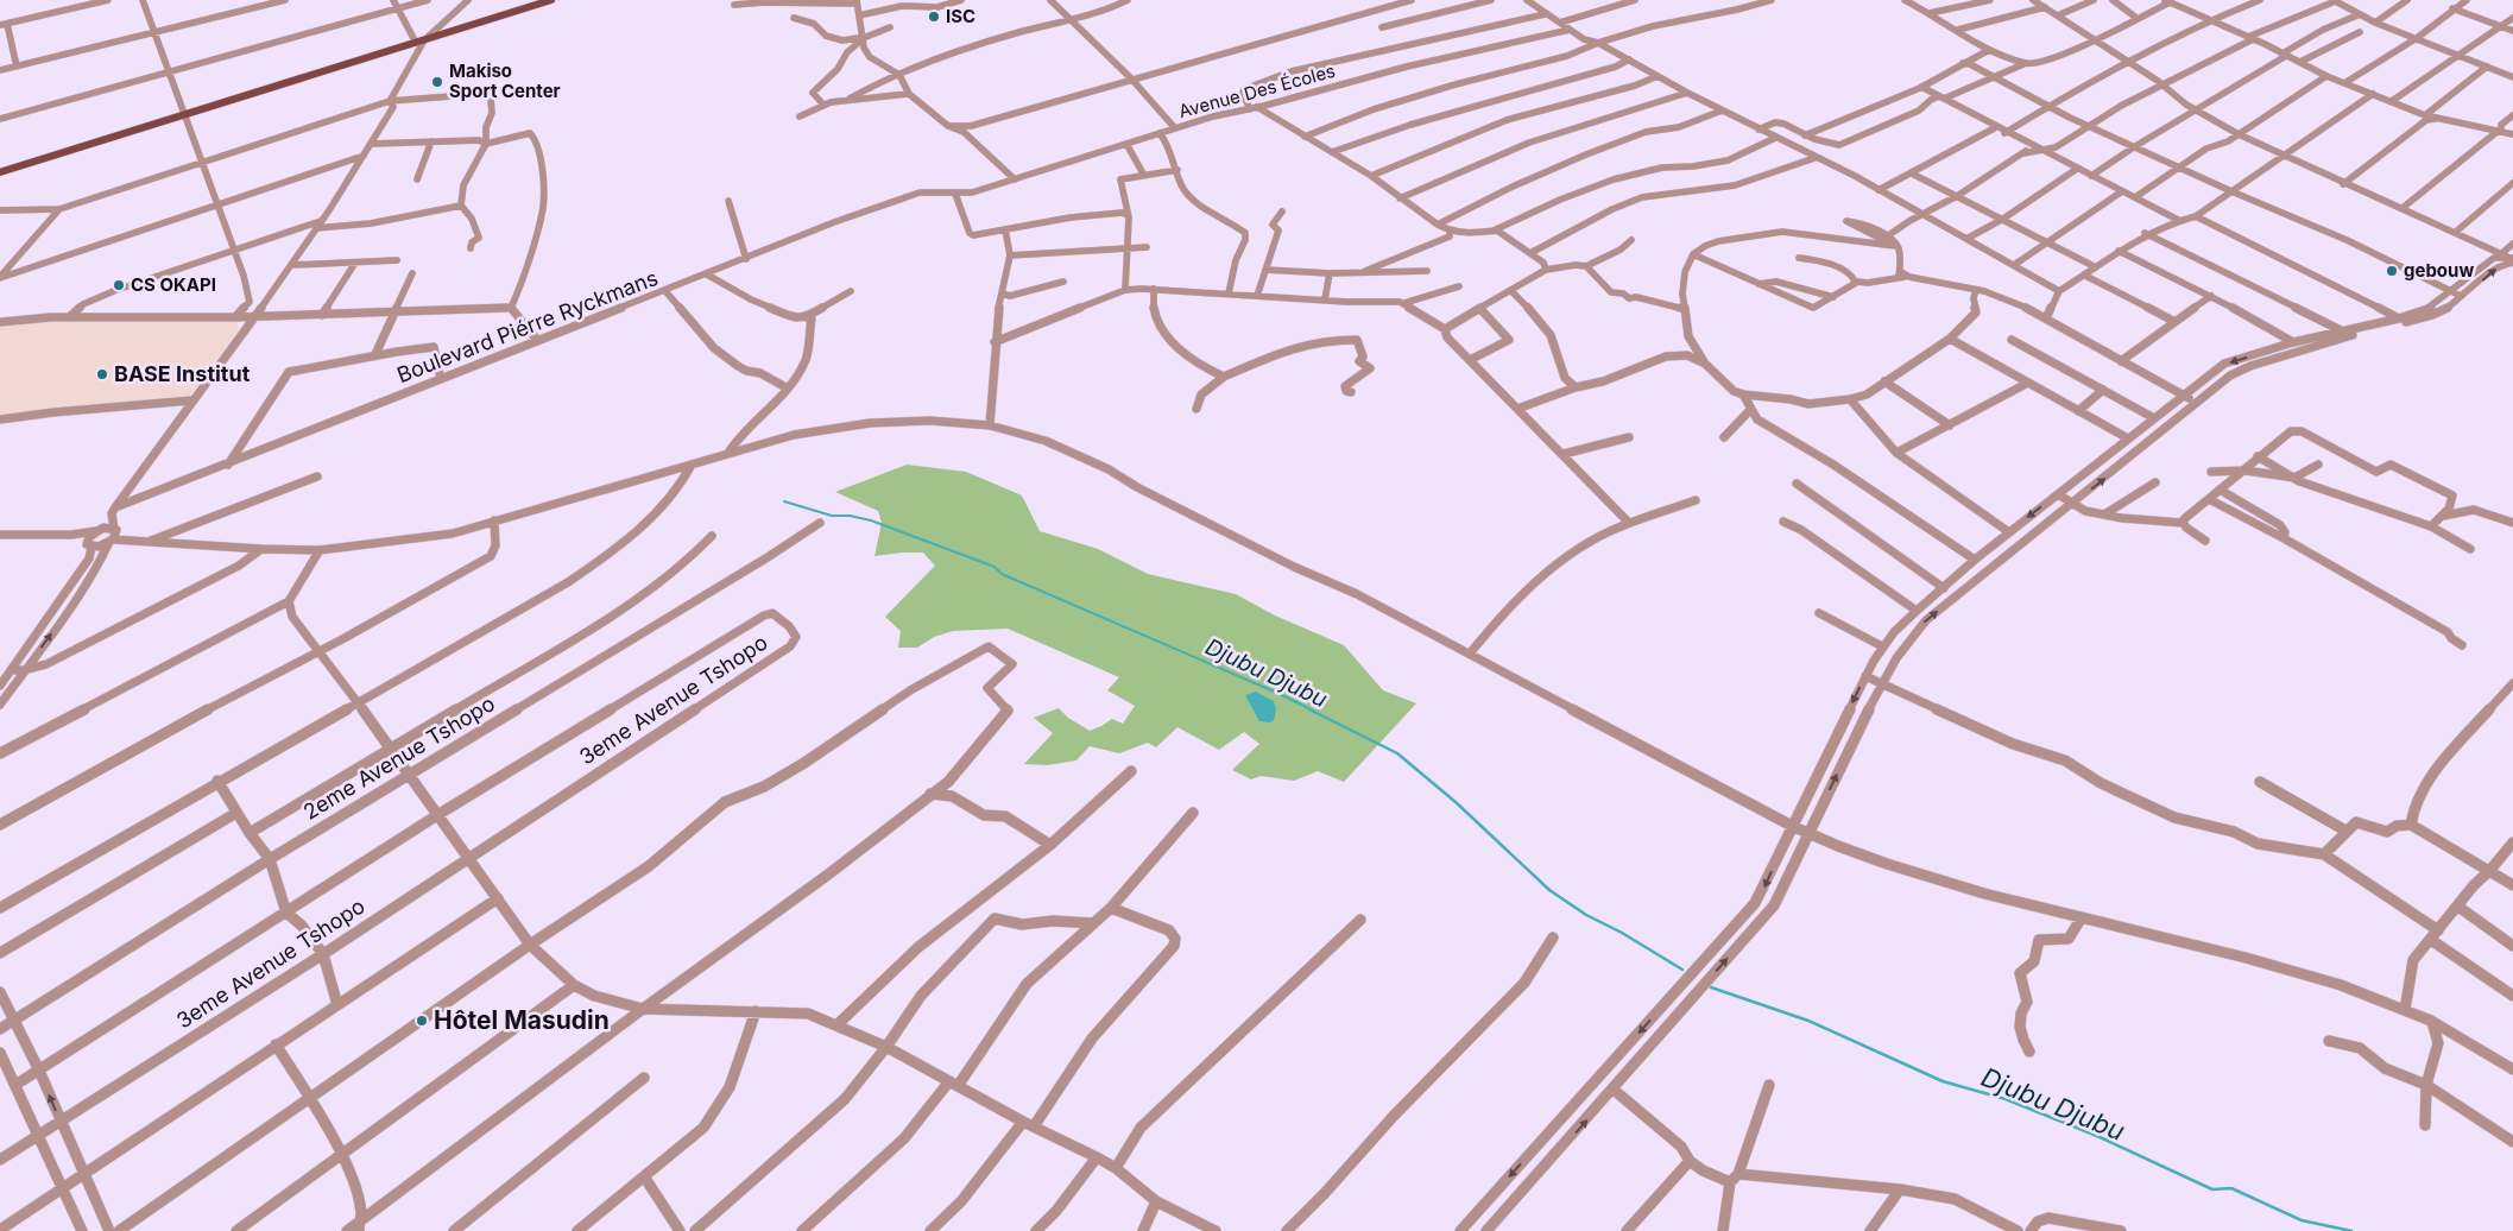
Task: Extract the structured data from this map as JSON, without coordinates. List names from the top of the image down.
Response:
{
  "streets": {
    "street": [
      "Avenue Des Écoles",
      "Boulevard Piérre Ryckmans",
      "3eme Avenue Tshopo",
      "2eme Avenue Tshopo"
    ]
  },
  "crossings": [
    ["Avenue Des Écoles", "Boulevard Piérre Ryckmans"]
  ],
  "water": ["Djubu Djubu"],
  "places": [
    "ISC",
    "Makiso Sport Center",
    "gebouw",
    "CS OKAPI",
    "BASE Institut",
    "Hôtel Masudin"
  ]
}
